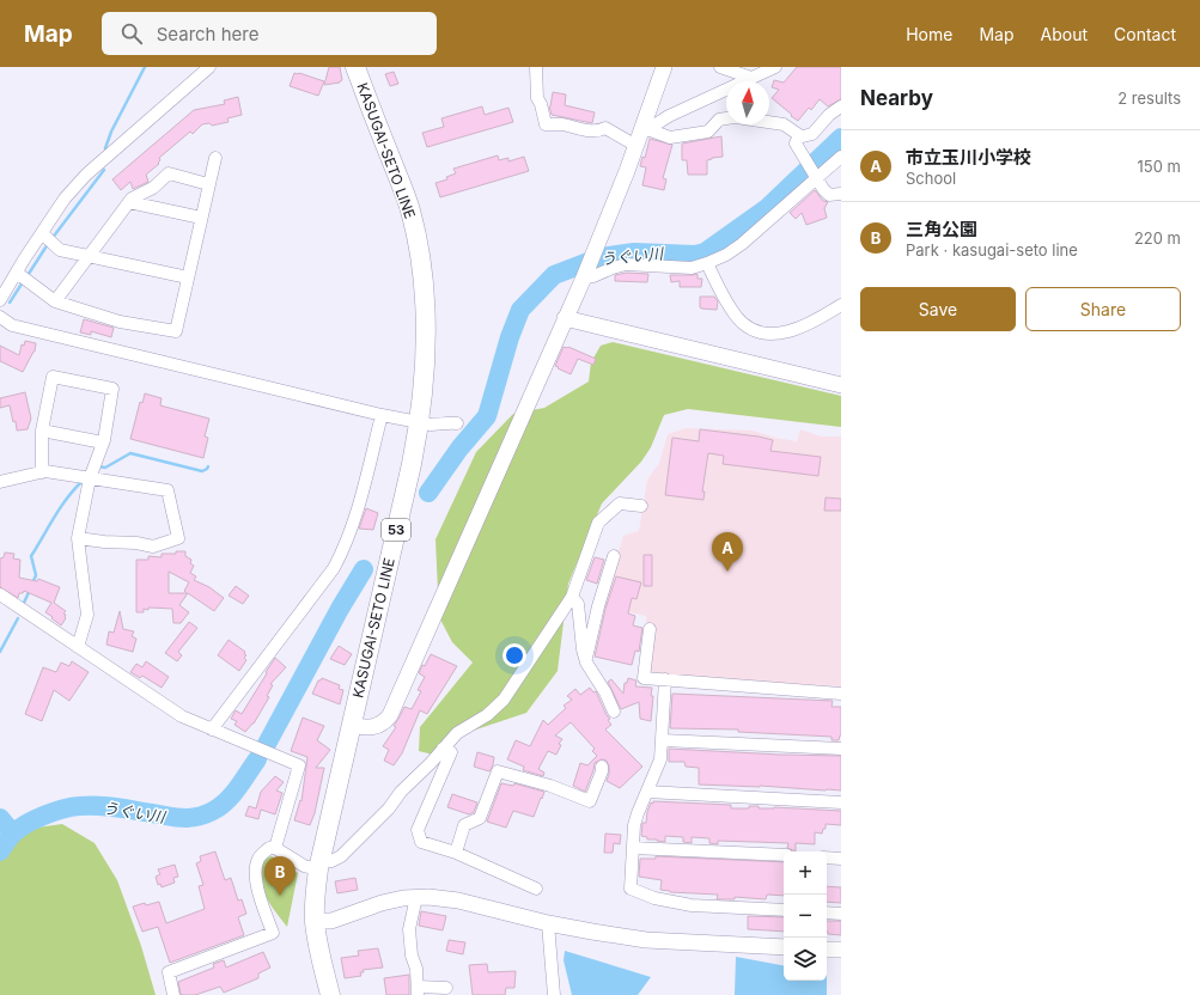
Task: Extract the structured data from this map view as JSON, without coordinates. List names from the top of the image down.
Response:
{
  "streets": {
    "main road": ["KASUGAI-SETO LINE", "53"]
  },
  "water": ["うぐい川"],
  "north": "top",
  "page": {
    "header": "Map",
    "search": "Search here",
    "nav": [
      "Home",
      "Map",
      "About",
      "Contact"
    ],
    "heading": ["Nearby", "2 results"],
    "list": [
      {
        "mark": "A",
        "name": "市立玉川小学校",
        "note": "School",
        "value": "150 m"
      },
      {
        "mark": "B",
        "name": "三角公園",
        "note": "Park · kasugai-seto line",
        "value": "220 m"
      }
    ],
    "buttons": ["Save", "Share"],
    "pins": ["A", "B"],
    "map_buttons": ["+", "−"]
  }
}
